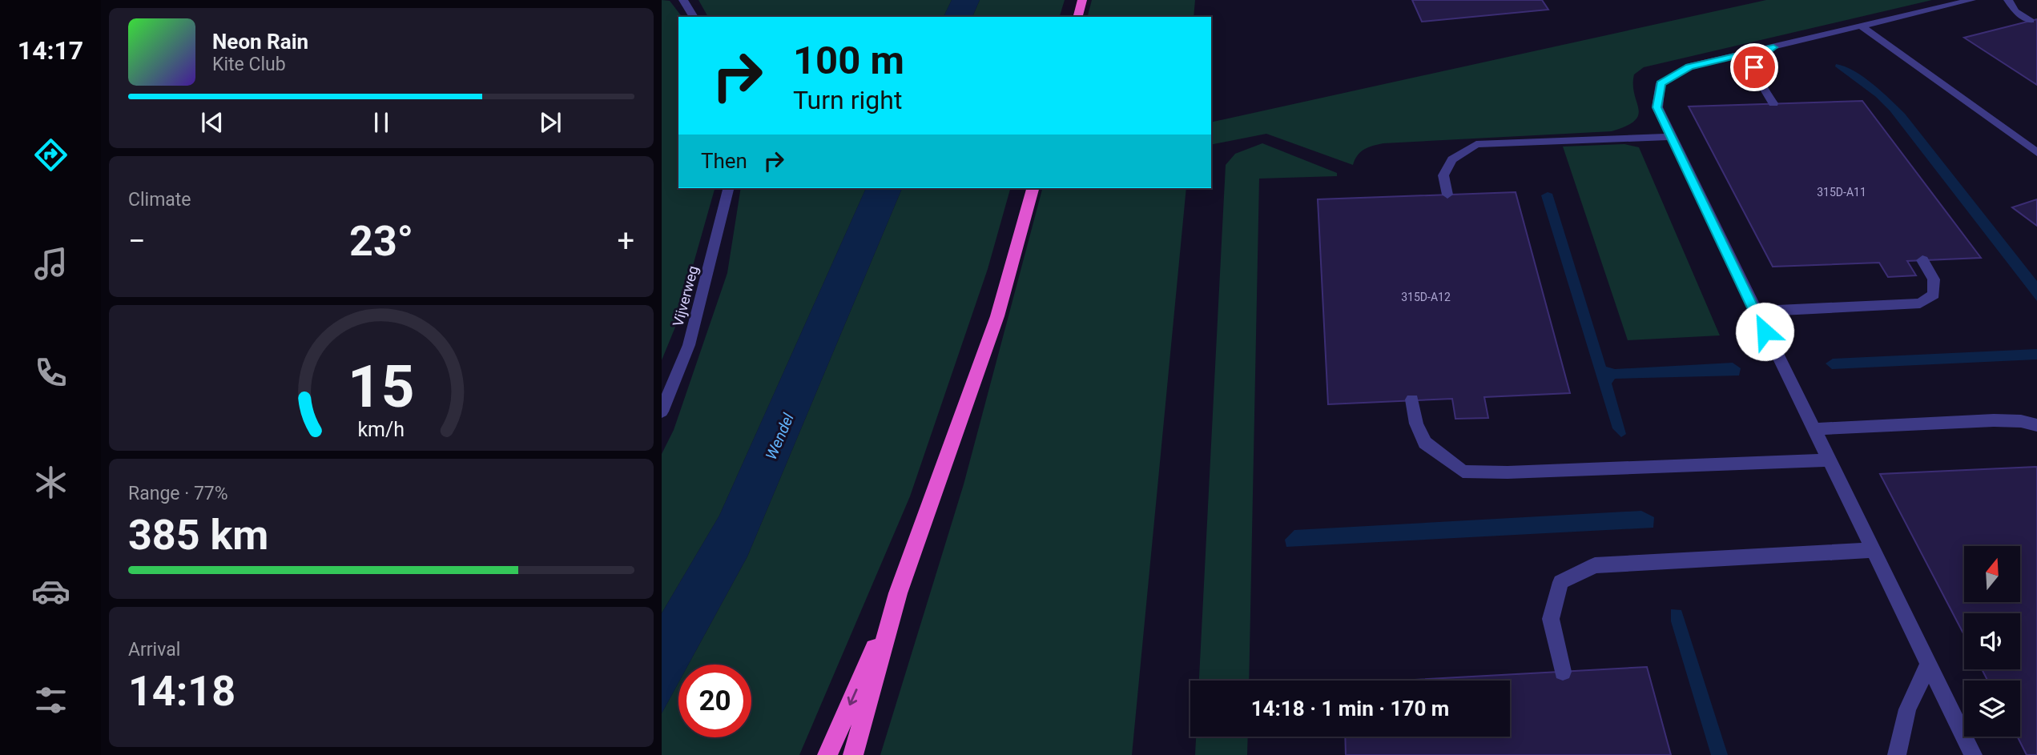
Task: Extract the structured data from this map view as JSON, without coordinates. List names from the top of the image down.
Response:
{
  "streets": {
    "street": ["Vijverweg"]
  },
  "water": ["Wendel"],
  "house_numbers": ["315D-A11", "315D-A12"],
  "north": "top",
  "page": {
    "tabs": "14:17",
    "turn": ["100 m", "Turn right"],
    "song": ["Neon Rain", "Kite Club"],
    "then": "Then",
    "tile": [
      "Climate",
      ["Range · 77%", "385 km"],
      ["Arrival", "14:18"]
    ],
    "heat": ["−", "23°", "+"],
    "limit": "20",
    "trip": "14:18 · 1 min · 170 m",
    "gauge": ["15", "km/h"]
  }
}
